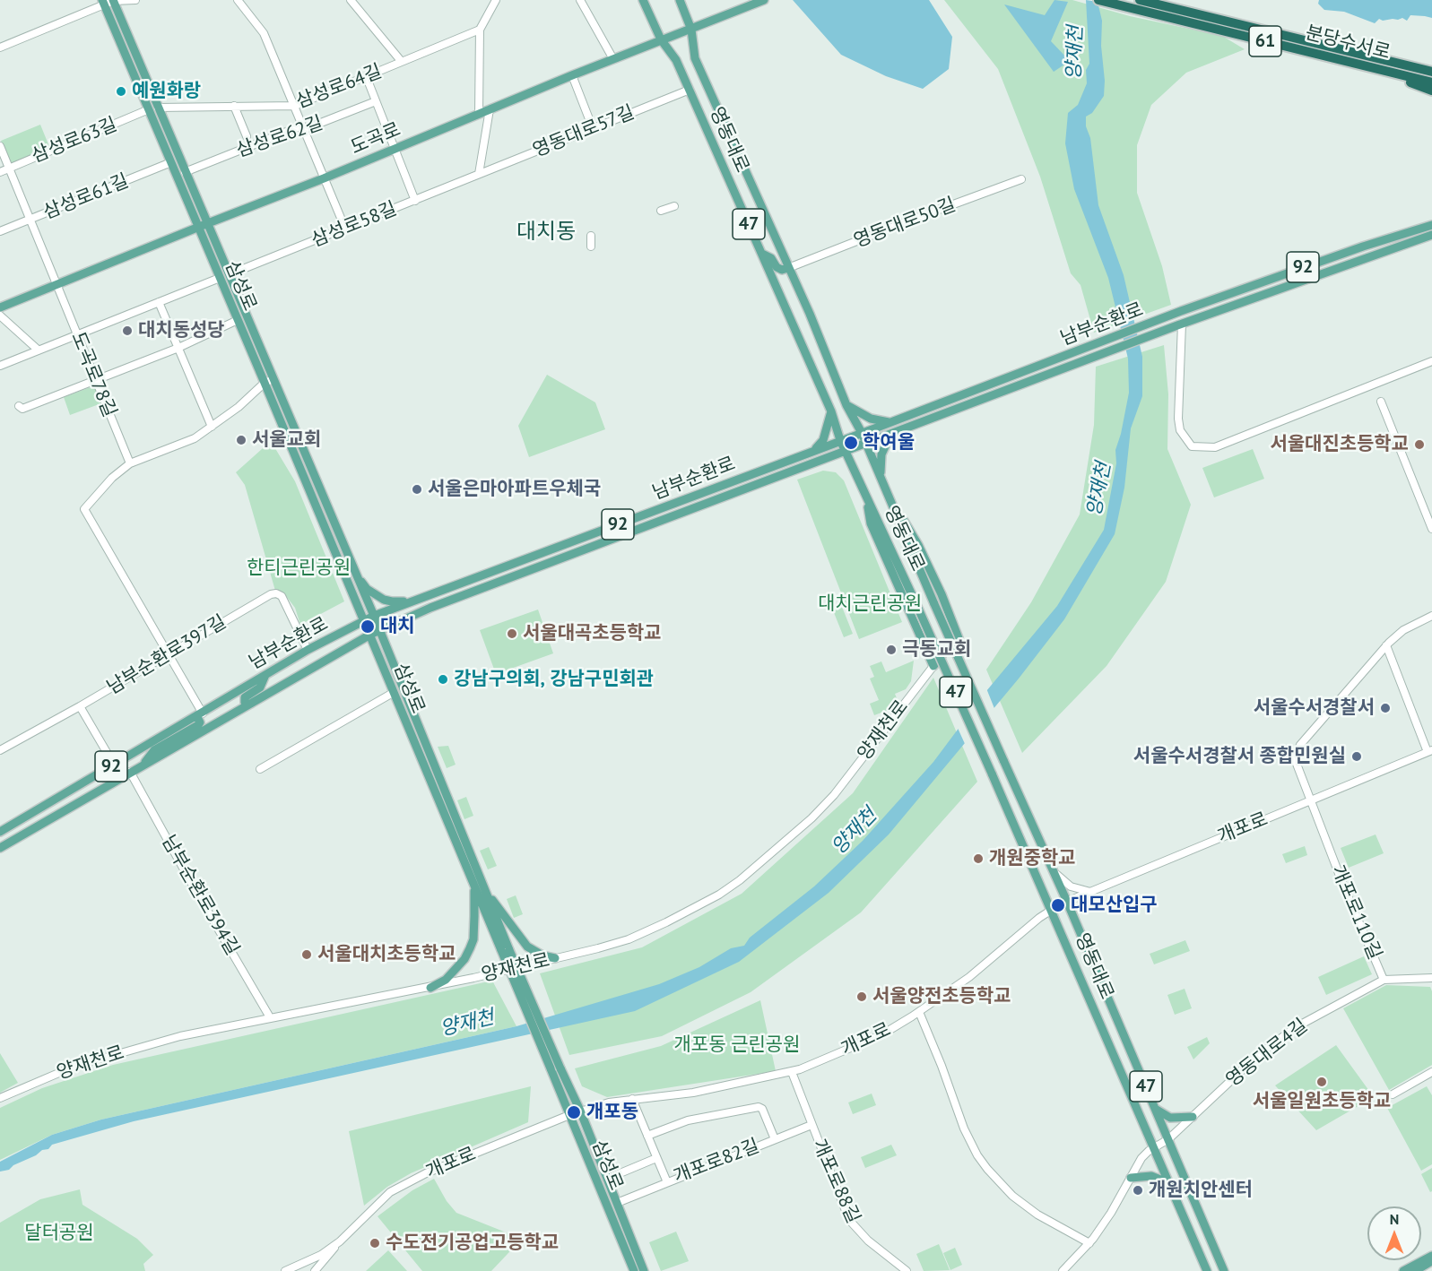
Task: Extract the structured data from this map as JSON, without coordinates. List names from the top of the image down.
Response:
{
  "streets": {
    "highway": ["61", "분당수서로"],
    "main road": [
      "도곡로",
      "영동대로",
      "47",
      "92",
      "삼성로",
      "남부순환로"
    ],
    "street": [
      "삼성로64길",
      "영동대로57길",
      "삼성로62길",
      "삼성로63길",
      "삼성로61길",
      "영동대로50길",
      "삼성로58길",
      "도곡로78길",
      "남부순환로397길",
      "양재천로",
      "개포로",
      "남부순환로394길",
      "개포로110길",
      "영동대로4길",
      "개포로82길",
      "개포로88길"
    ]
  },
  "crossings": [
    ["삼성로64길", "삼성로63길"],
    ["삼성로64길", "삼성로"],
    ["영동대로57길", "영동대로"],
    ["영동대로57길", "삼성로58길"],
    ["삼성로62길", "삼성로"],
    ["도곡로", "영동대로"],
    ["도곡로", "삼성로"],
    ["도곡로", "도곡로78길"],
    ["영동대로", "영동대로50길"],
    ["영동대로", "남부순환로"],
    ["영동대로", "개포로"],
    ["영동대로", "영동대로4길"],
    ["삼성로63길", "삼성로"],
    ["삼성로63길", "도곡로78길"],
    ["삼성로61길", "삼성로"],
    ["삼성로61길", "도곡로78길"],
    ["삼성로58길", "삼성로"],
    ["삼성로", "남부순환로"],
    ["삼성로", "개포로"],
    ["남부순환로", "남부순환로397길"],
    ["남부순환로", "남부순환로394길"],
    ["양재천로", "남부순환로394길"],
    ["개포로", "개포로110길"],
    ["개포로", "개포로82길"],
    ["개포로", "개포로88길"],
    ["개포로110길", "영동대로4길"],
    ["개포로82길", "개포로88길"]
  ],
  "districts": ["대치동"],
  "water": ["양재천"],
  "parks": [
    "한티근린공원",
    "대치근린공원",
    "개포동 근린공원",
    "달터공원"
  ],
  "places": [
    "예원화랑",
    "대치동성당",
    "서울교회",
    "학여울",
    "서울대진초등학교",
    "서울은마아파트우체국",
    "대치",
    "서울대곡초등학교",
    "극동교회",
    "강남구의회, 강남구민회관",
    "서울수서경찰서",
    "서울수서경찰서 종합민원실",
    "개원중학교",
    "대모산입구",
    "서울대치초등학교",
    "서울양전초등학교",
    "서울일원초등학교",
    "개포동",
    "개원치안센터",
    "수도전기공업고등학교"
  ],
  "north": "top"
}
